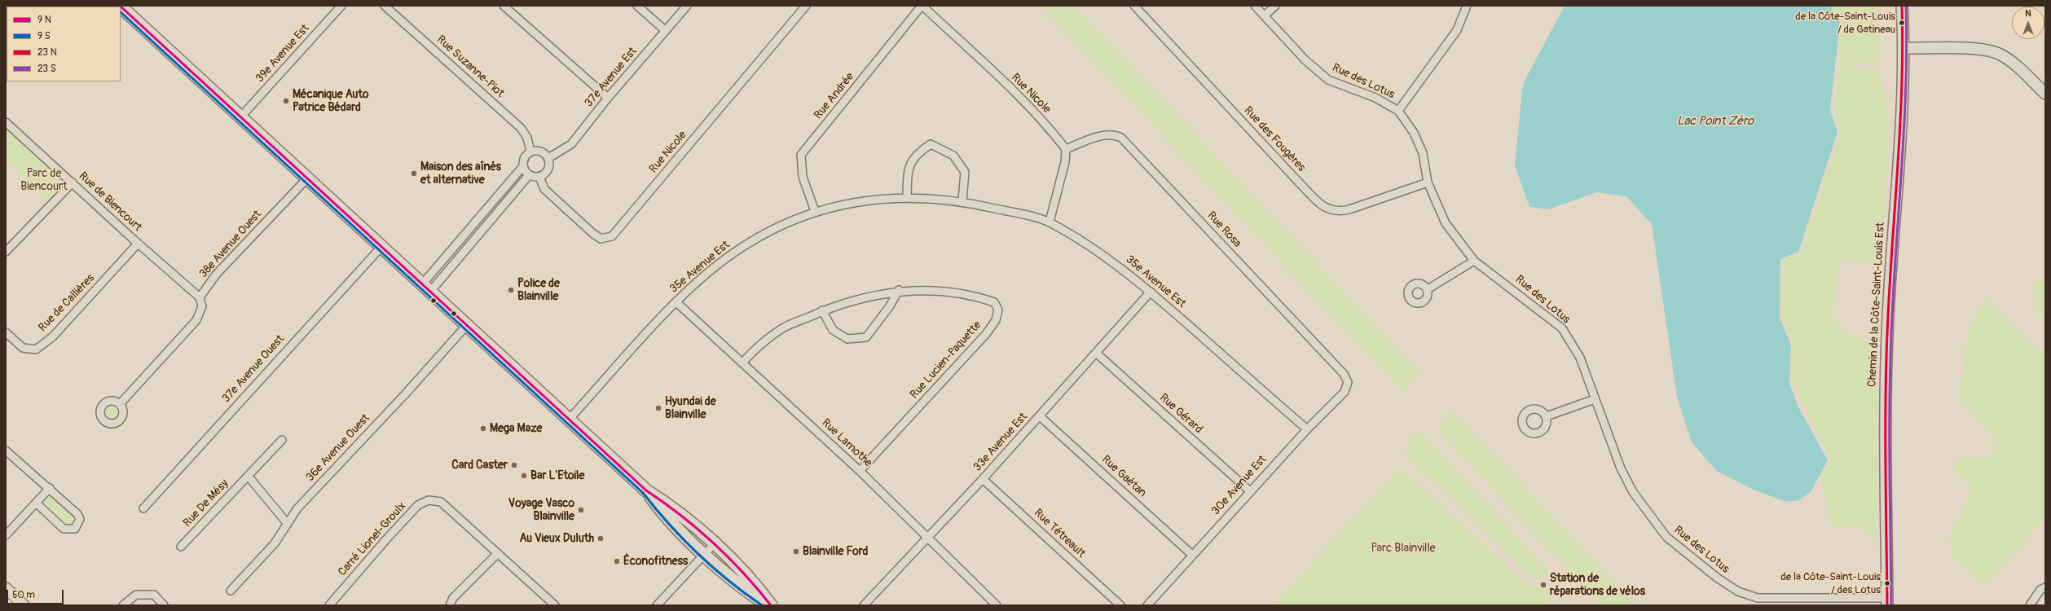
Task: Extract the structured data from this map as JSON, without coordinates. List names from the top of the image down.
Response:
{
  "streets": {
    "street": [
      "39e Avenue Est",
      "Rue Suzanne-Piot",
      "37e Avenue Est",
      "Rue des Lotus",
      "Rue Nicole",
      "Rue Andrée",
      "Rue des Fougères",
      "Rue de Biencourt",
      "Rue Rosa",
      "38e Avenue Ouest",
      "35e Avenue Est",
      "Rue de Callières",
      "Chemin de la Côte-Saint-Louis Est",
      "Rue Lucien-Paquette",
      "37e Avenue Ouest",
      "Rue Gérard",
      "33e Avenue Est",
      "Rue Lamothe",
      "36e Avenue Ouest",
      "Rue Gaétan",
      "30e Avenue Est",
      "Rue De Mésy",
      "Rue Tétreault",
      "Carré Lionel-Groulx"
    ]
  },
  "crossings": [
    ["Rue Suzanne-Piot", "37e Avenue Est"],
    ["Rue Suzanne-Piot", "Rue Nicole"],
    ["37e Avenue Est", "Rue Nicole"],
    ["Rue des Lotus", "Rue des Fougères"],
    ["Rue des Lotus", "Chemin de la Côte-Saint-Louis Est"],
    ["Rue Nicole", "Rue Andrée"],
    ["Rue Nicole", "Rue Rosa"],
    ["Rue Andrée", "35e Avenue Est"],
    ["Rue de Biencourt", "38e Avenue Ouest"],
    ["Rue de Biencourt", "Rue de Callières"],
    ["Rue Rosa", "30e Avenue Est"],
    ["35e Avenue Est", "33e Avenue Est"],
    ["35e Avenue Est", "Rue Lamothe"],
    ["35e Avenue Est", "30e Avenue Est"],
    ["Rue Lucien-Paquette", "Rue Lamothe"],
    ["Rue Gérard", "33e Avenue Est"],
    ["Rue Gérard", "30e Avenue Est"],
    ["33e Avenue Est", "Rue Lamothe"],
    ["33e Avenue Est", "Rue Gaétan"],
    ["33e Avenue Est", "Rue Tétreault"],
    ["Rue Gaétan", "30e Avenue Est"]
  ],
  "water": ["Lac Point Zéro"],
  "parks": ["Parc de Biencourt", "Parc Blainville"],
  "places": [
    "de la Côte-Saint-Louis / de Gatineau",
    "Mécanique Auto Patrice Bédard",
    "Maison des aînés et alternative",
    "Police de Blainville",
    "Hyundai de Blainville",
    "Mega Maze",
    "Card Caster",
    "Bar L'Etoile",
    "Voyage Vasco Blainville",
    "Au Vieux Duluth",
    "Blainville Ford",
    "Éconofitness",
    "de la Côte-Saint-Louis / des Lotus",
    "Station de réparations de vélos"
  ],
  "legend": [
    "9 N",
    "9 S",
    "23 N",
    "23 S"
  ],
  "scale_bar": "50 m",
  "north": "top"
}
